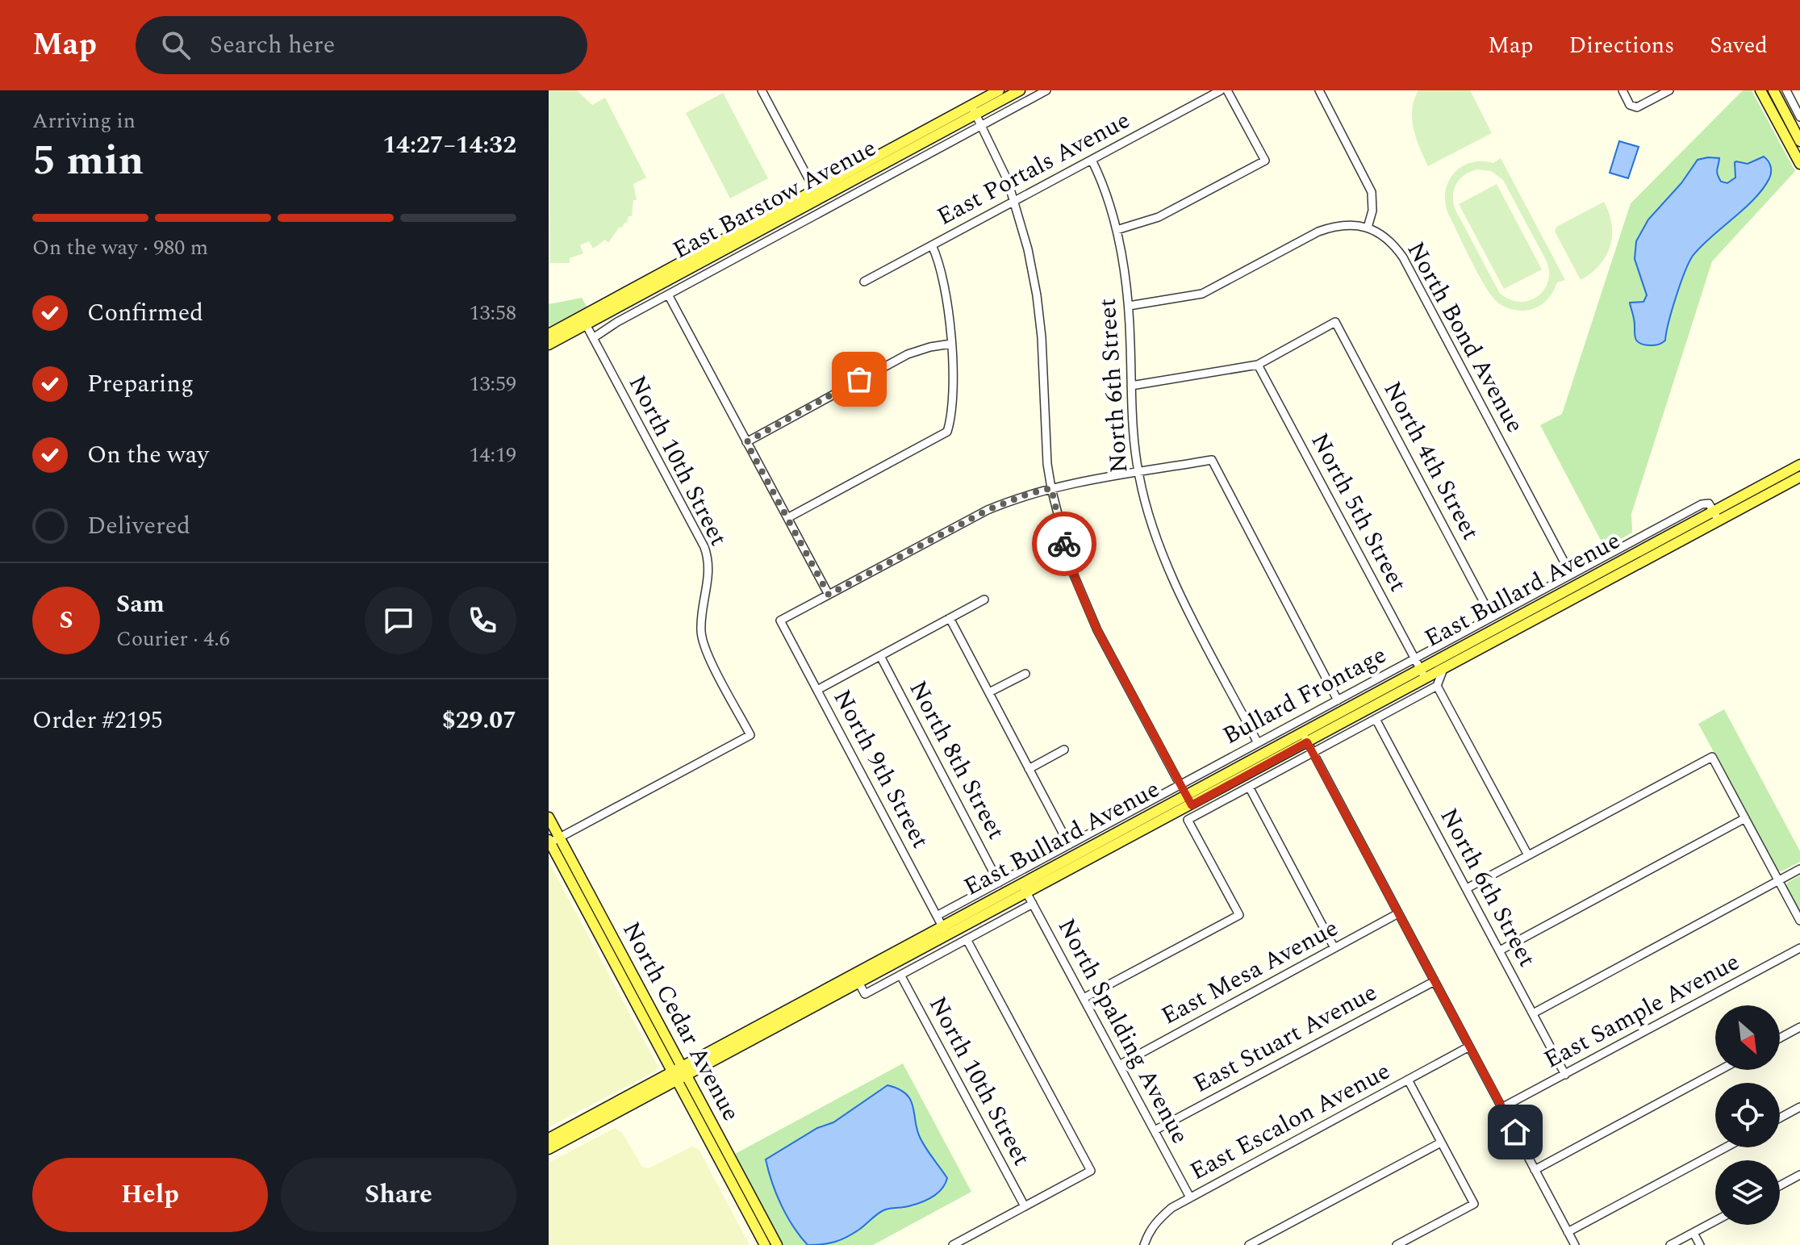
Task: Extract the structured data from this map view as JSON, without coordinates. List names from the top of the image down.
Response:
{
  "streets": {
    "main road": ["East Barstow Avenue", "East Bullard Avenue", "North Cedar Avenue"],
    "street": [
      "East Portals Avenue",
      "North Bond Avenue",
      "North 6th Street",
      "North 10th Street",
      "North 4th Street",
      "North 5th Street",
      "Bullard Frontage",
      "North 8th Street",
      "North 9th Street",
      "East Mesa Avenue",
      "East Sample Avenue",
      "North Spalding Avenue",
      "East Stuart Avenue",
      "East Escalon Avenue"
    ]
  },
  "crossings": [
    ["East Portals Avenue", "North 6th Street"],
    ["East Barstow Avenue", "North 10th Street"],
    ["North Bond Avenue", "Bullard Frontage"],
    ["North 6th Street", "Bullard Frontage"],
    ["North 6th Street", "East Sample Avenue"],
    ["North 10th Street", "North Cedar Avenue"],
    ["North 4th Street", "North 5th Street"],
    ["North 4th Street", "Bullard Frontage"],
    ["North 5th Street", "East Bullard Avenue"],
    ["North 5th Street", "Bullard Frontage"],
    ["East Bullard Avenue", "Bullard Frontage"],
    ["East Bullard Avenue", "North 9th Street"],
    ["East Bullard Avenue", "North Cedar Avenue"],
    ["East Bullard Avenue", "North Spalding Avenue"],
    ["Bullard Frontage", "North 8th Street"],
    ["Bullard Frontage", "North 9th Street"],
    ["East Mesa Avenue", "North Spalding Avenue"],
    ["North Spalding Avenue", "East Stuart Avenue"],
    ["North Spalding Avenue", "East Escalon Avenue"]
  ],
  "north": "bottom right",
  "page": {
    "header": "Map",
    "search": "Search here",
    "nav": ["Map", "Directions", "Saved"],
    "heading": ["5 min", "Arriving in", "14:27–14:32"],
    "panel": [
      "Sam",
      "Courier · 4.6",
      "Order #2195",
      "$29.07"
    ],
    "bar": "On the way · 980 m",
    "list": [
      ["Confirmed", "13:58"],
      ["Preparing", "13:59"],
      ["On the way", "14:19"],
      "Delivered"
    ],
    "round": "S",
    "buttons": ["Help", "Share"]
  }
}
